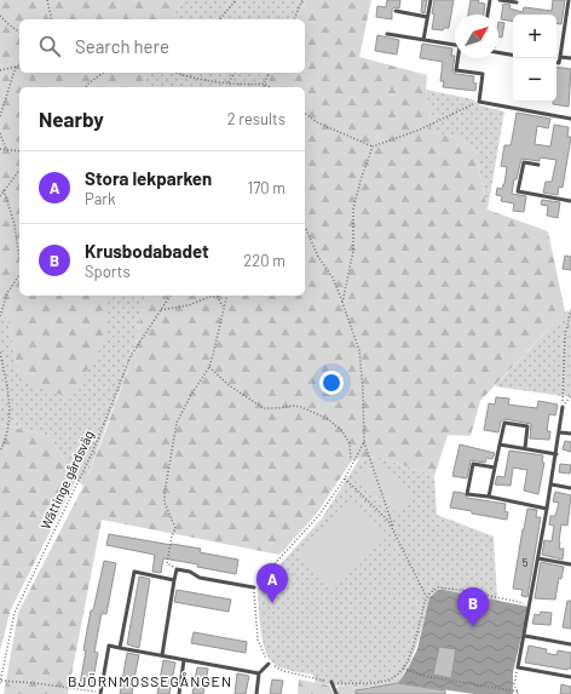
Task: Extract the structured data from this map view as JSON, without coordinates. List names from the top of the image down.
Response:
{
  "streets": {
    "path": ["Wättinge gårdsväg"]
  },
  "districts": ["BJÖRNMOSSEGÅNGEN"],
  "house_numbers": ["5"],
  "north": "top right",
  "page": {
    "map_buttons": ["+", "−"],
    "search": "Search here",
    "heading": ["Nearby", "2 results"],
    "list": [
      {
        "mark": "A",
        "name": "Stora lekparken",
        "note": "Park",
        "value": "170 m"
      },
      {
        "mark": "B",
        "name": "Krusbodabadet",
        "note": "Sports",
        "value": "220 m"
      }
    ],
    "pins": ["A", "B"]
  }
}
